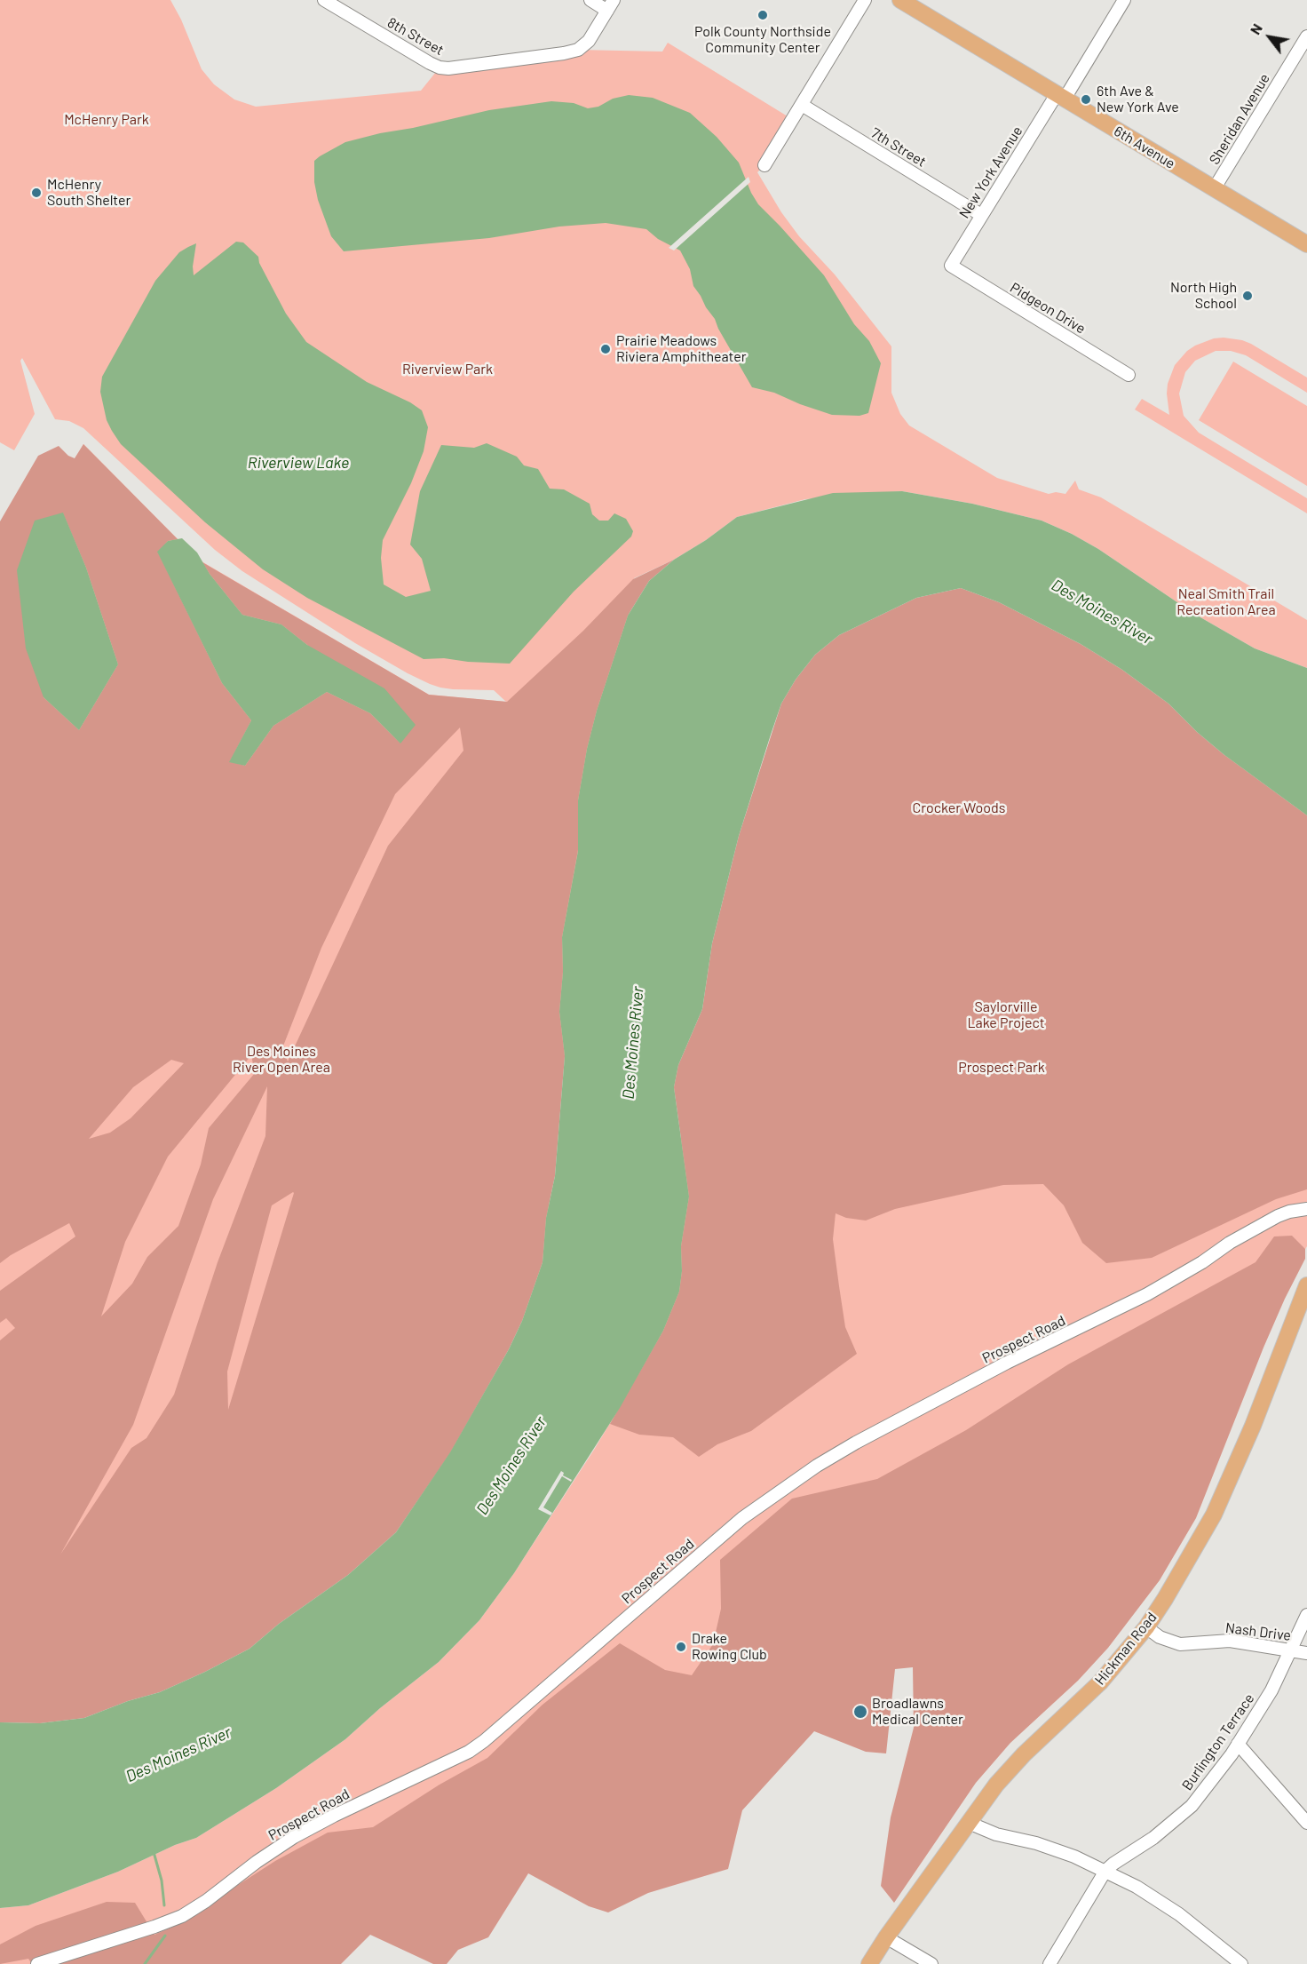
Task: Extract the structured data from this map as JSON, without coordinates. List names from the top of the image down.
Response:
{
  "streets": {
    "main road": ["6th Avenue", "Hickman Road"],
    "street": [
      "8th Street",
      "Sheridan Avenue",
      "7th Street",
      "New York Avenue",
      "Pidgeon Drive",
      "Prospect Road",
      "Nash Drive",
      "Burlington Terrace"
    ]
  },
  "crossings": [
    ["Sheridan Avenue", "6th Avenue"],
    ["7th Street", "New York Avenue"],
    ["6th Avenue", "New York Avenue"],
    ["New York Avenue", "Pidgeon Drive"],
    ["Nash Drive", "Hickman Road"],
    ["Nash Drive", "Burlington Terrace"]
  ],
  "water": ["Riverview Lake", "Des Moines River"],
  "parks": [
    "McHenry Park",
    "Riverview Park",
    "Neal Smith Trail Recreation Area",
    "Crocker Woods",
    "Saylorville Lake Project",
    "Des Moines River Open Area",
    "Prospect Park"
  ],
  "places": [
    "Polk County Northside Community Center",
    "6th Ave & New York Ave",
    "McHenry South Shelter",
    "North High School",
    "Prairie Meadows Riviera Amphitheater",
    "Drake Rowing Club",
    "Broadlawns Medical Center"
  ],
  "north": "top left"
}
